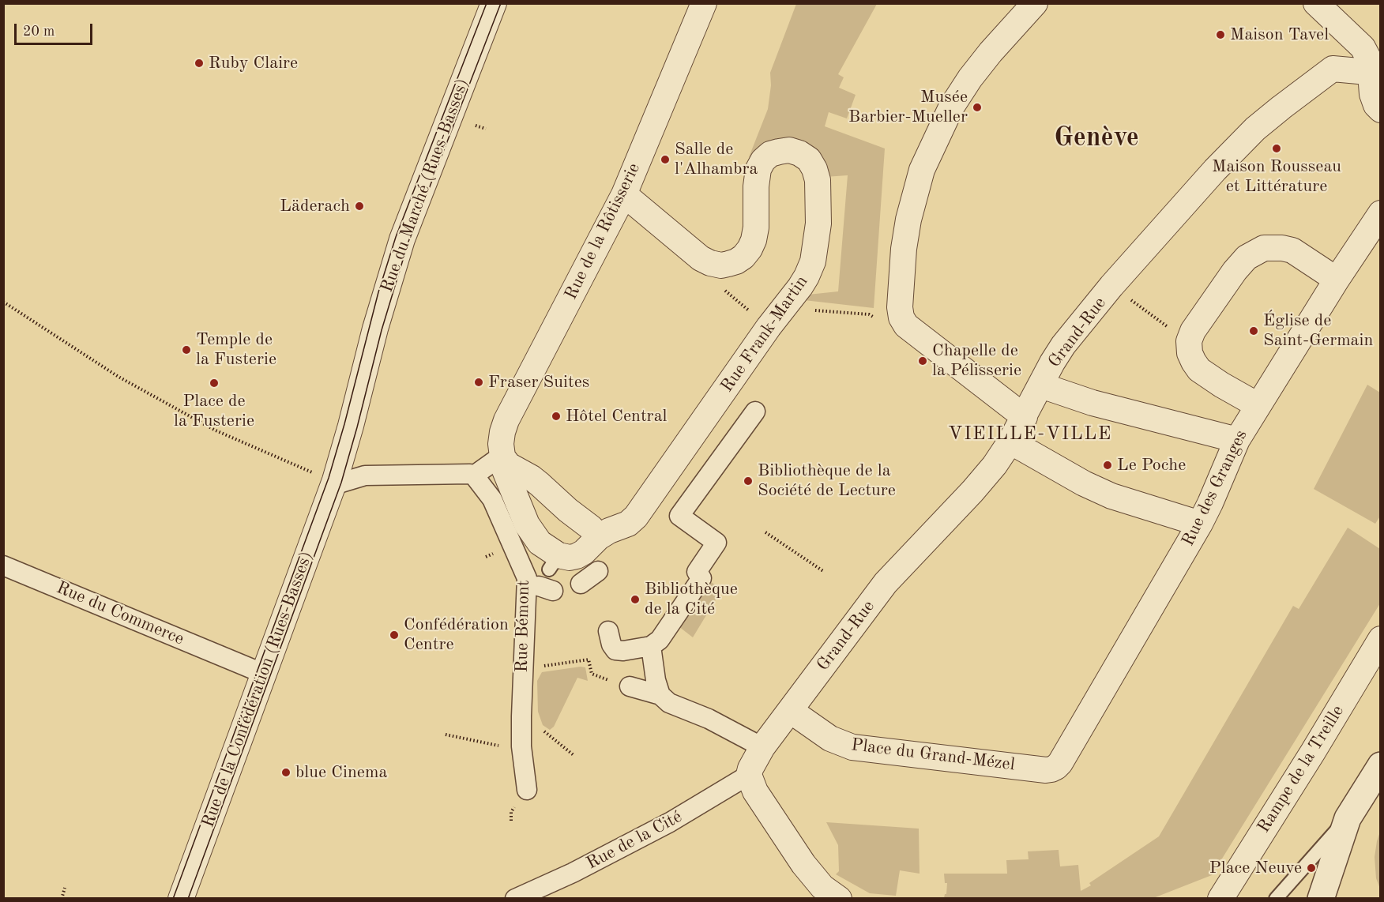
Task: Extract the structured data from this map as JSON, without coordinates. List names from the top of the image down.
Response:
{
  "streets": {
    "street": [
      "Rue du Marché (Rues-Basses)",
      "Rue de la Rôtisserie",
      "Grand-Rue",
      "Rue Frank-Martin",
      "Rue des Granges",
      "Rue du Commerce",
      "Rue Bémont",
      "Rue de la Confédération (Rues-Basses)",
      "Place du Grand-Mézel",
      "Rampe de la Treille",
      "Rue de la Cité"
    ]
  },
  "crossings": [
    ["Rue du Marché (Rues-Basses)", "Rue de la Confédération (Rues-Basses)"],
    ["Rue de la Rôtisserie", "Rue Frank-Martin"],
    ["Grand-Rue", "Place du Grand-Mézel"],
    ["Grand-Rue", "Rue de la Cité"],
    ["Rue des Granges", "Place du Grand-Mézel"],
    ["Rue du Commerce", "Rue de la Confédération (Rues-Basses)"]
  ],
  "districts": ["Genève", "VIEILLE-VILLE"],
  "places": [
    "Maison Tavel",
    "Ruby Claire",
    "Musée Barbier-Mueller",
    "Maison Rousseau et Littérature",
    "Salle de l'Alhambra",
    "Läderach",
    "Église de Saint-Germain",
    "Temple de la Fusterie",
    "Chapelle de la Pélisserie",
    "Fraser Suites",
    "Place de la Fusterie",
    "Hôtel Central",
    "Le Poche",
    "Bibliothèque de la Société de Lecture",
    "Bibliothèque de la Cité",
    "Confédération Centre",
    "blue Cinema",
    "Place Neuve"
  ],
  "scale_bar": "20 m"
}
